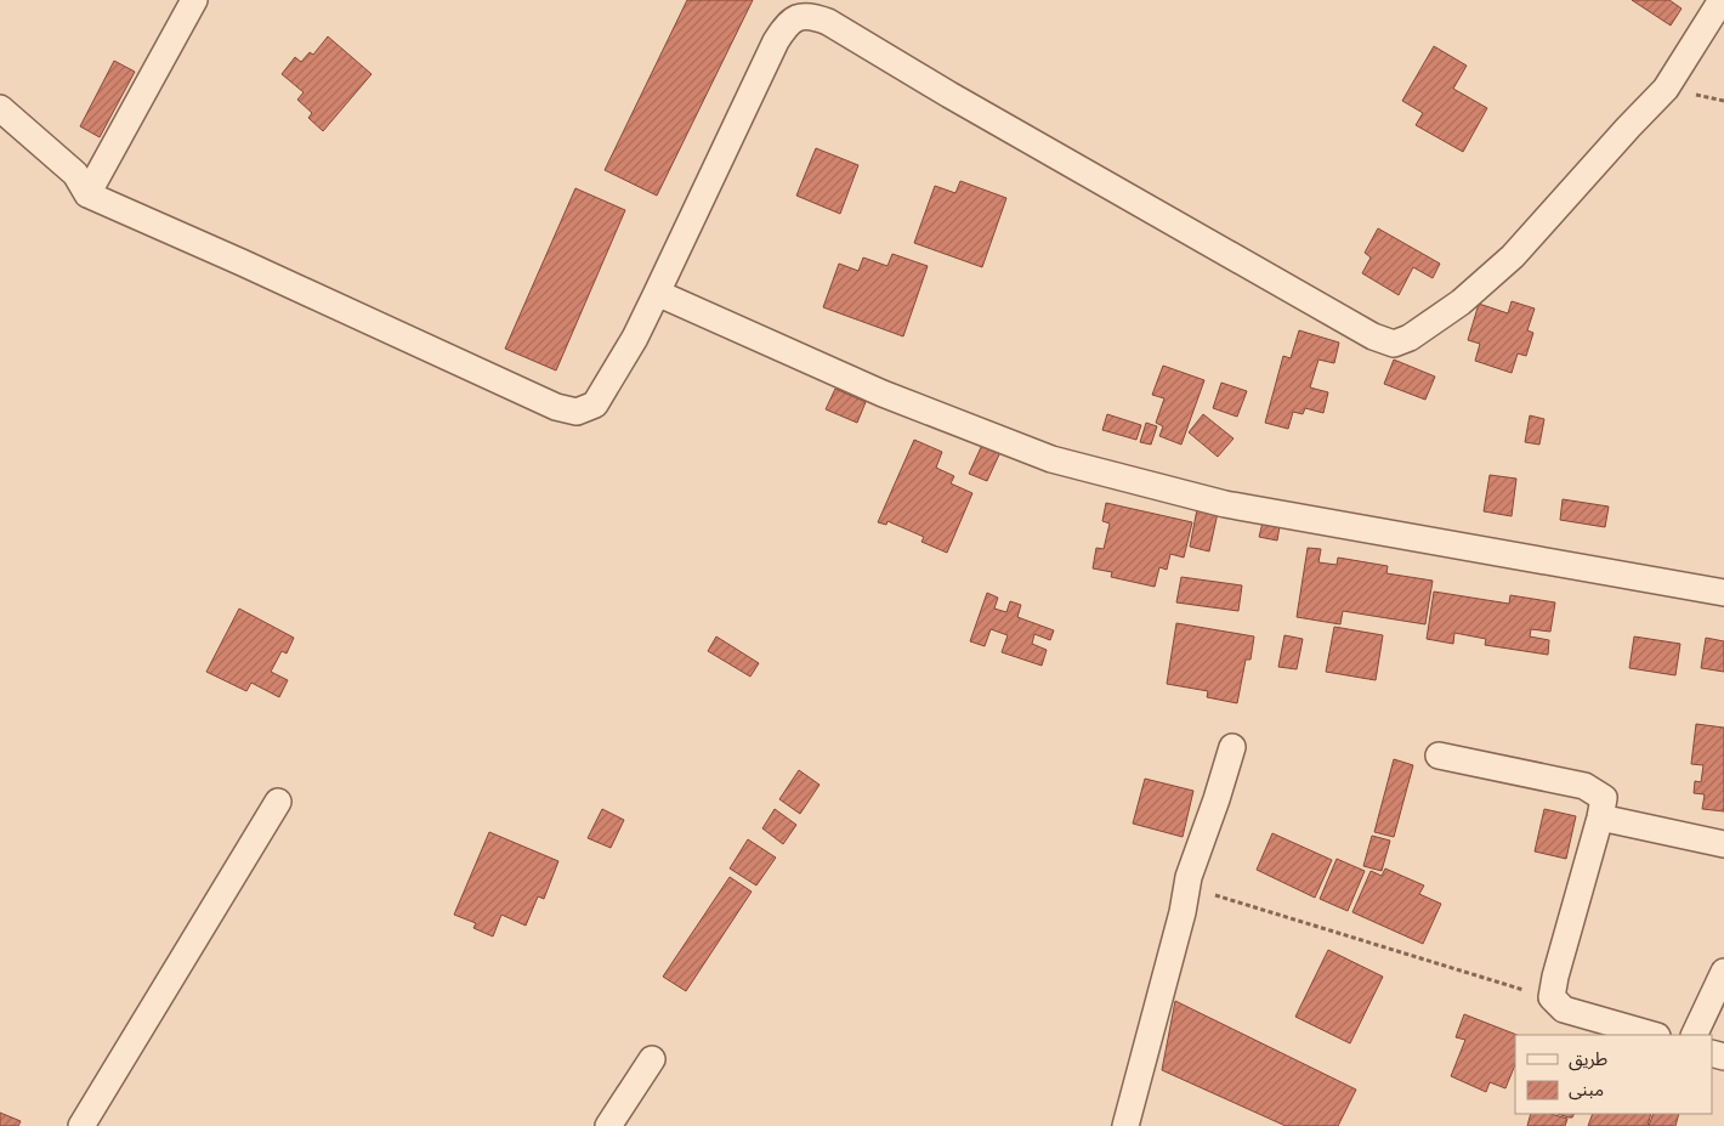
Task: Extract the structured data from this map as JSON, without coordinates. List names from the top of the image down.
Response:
{
  "legend": ["طريق", "مبنى"]
}
